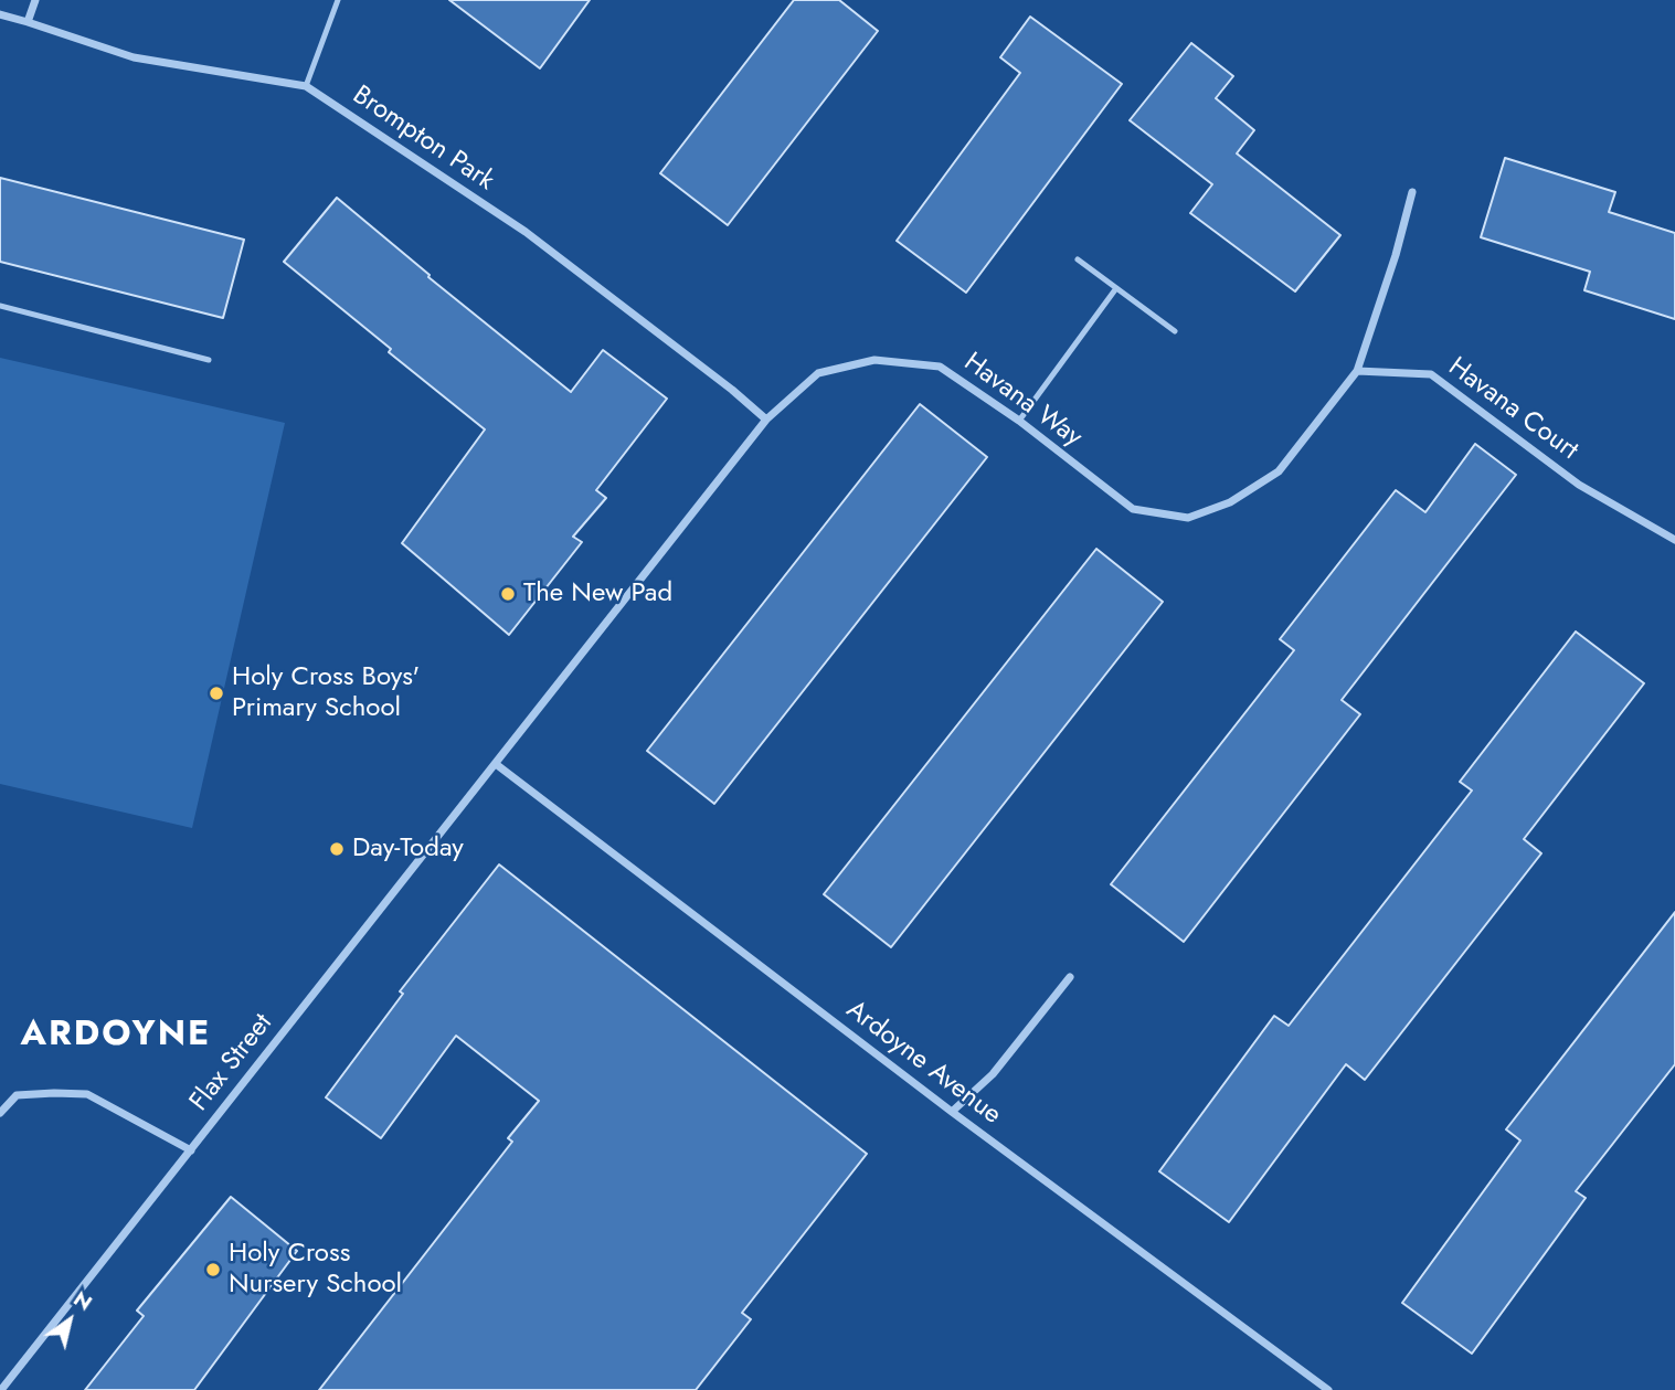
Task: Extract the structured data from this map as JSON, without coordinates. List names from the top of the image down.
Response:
{
  "streets": {
    "street": [
      "Brompton Park",
      "Havana Way",
      "Havana Court",
      "Flax Street",
      "Ardoyne Avenue"
    ]
  },
  "crossings": [
    ["Brompton Park", "Havana Way"],
    ["Havana Way", "Havana Court"],
    ["Havana Way", "Flax Street"],
    ["Havana Way", "Ardoyne Avenue"],
    ["Flax Street", "Ardoyne Avenue"]
  ],
  "districts": ["ARDOYNE"],
  "places": [
    "The New Pad",
    "Holy Cross Boys' Primary School",
    "Day-Today",
    "Holy Cross Nursery School"
  ],
  "north": "top right"
}
